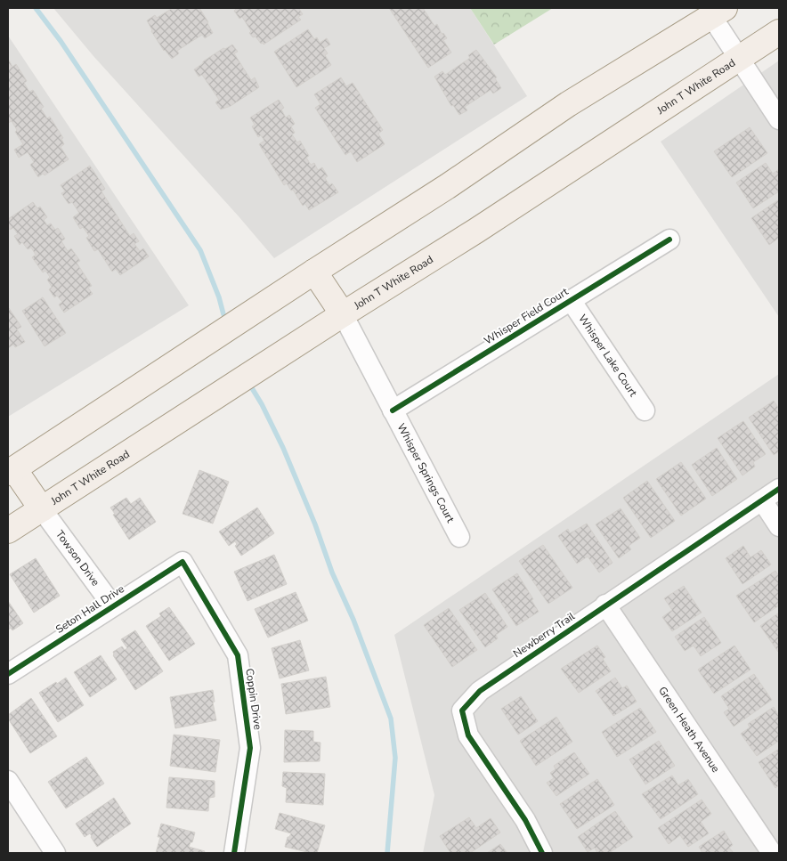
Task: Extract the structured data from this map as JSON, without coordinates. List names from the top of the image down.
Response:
{
  "streets": {
    "main road": ["John T White Road"],
    "street": [
      "Whisper Field Court",
      "Whisper Lake Court",
      "Whisper Springs Court",
      "Towson Drive",
      "Seton Hall Drive",
      "Newberry Trail",
      "Coppin Drive",
      "Green Heath Avenue"
    ]
  },
  "crossings": [
    ["John T White Road", "Whisper Springs Court"],
    ["John T White Road", "Towson Drive"],
    ["Whisper Field Court", "Whisper Lake Court"],
    ["Whisper Field Court", "Whisper Springs Court"],
    ["Towson Drive", "Seton Hall Drive"],
    ["Seton Hall Drive", "Coppin Drive"],
    ["Newberry Trail", "Green Heath Avenue"]
  ]
}
